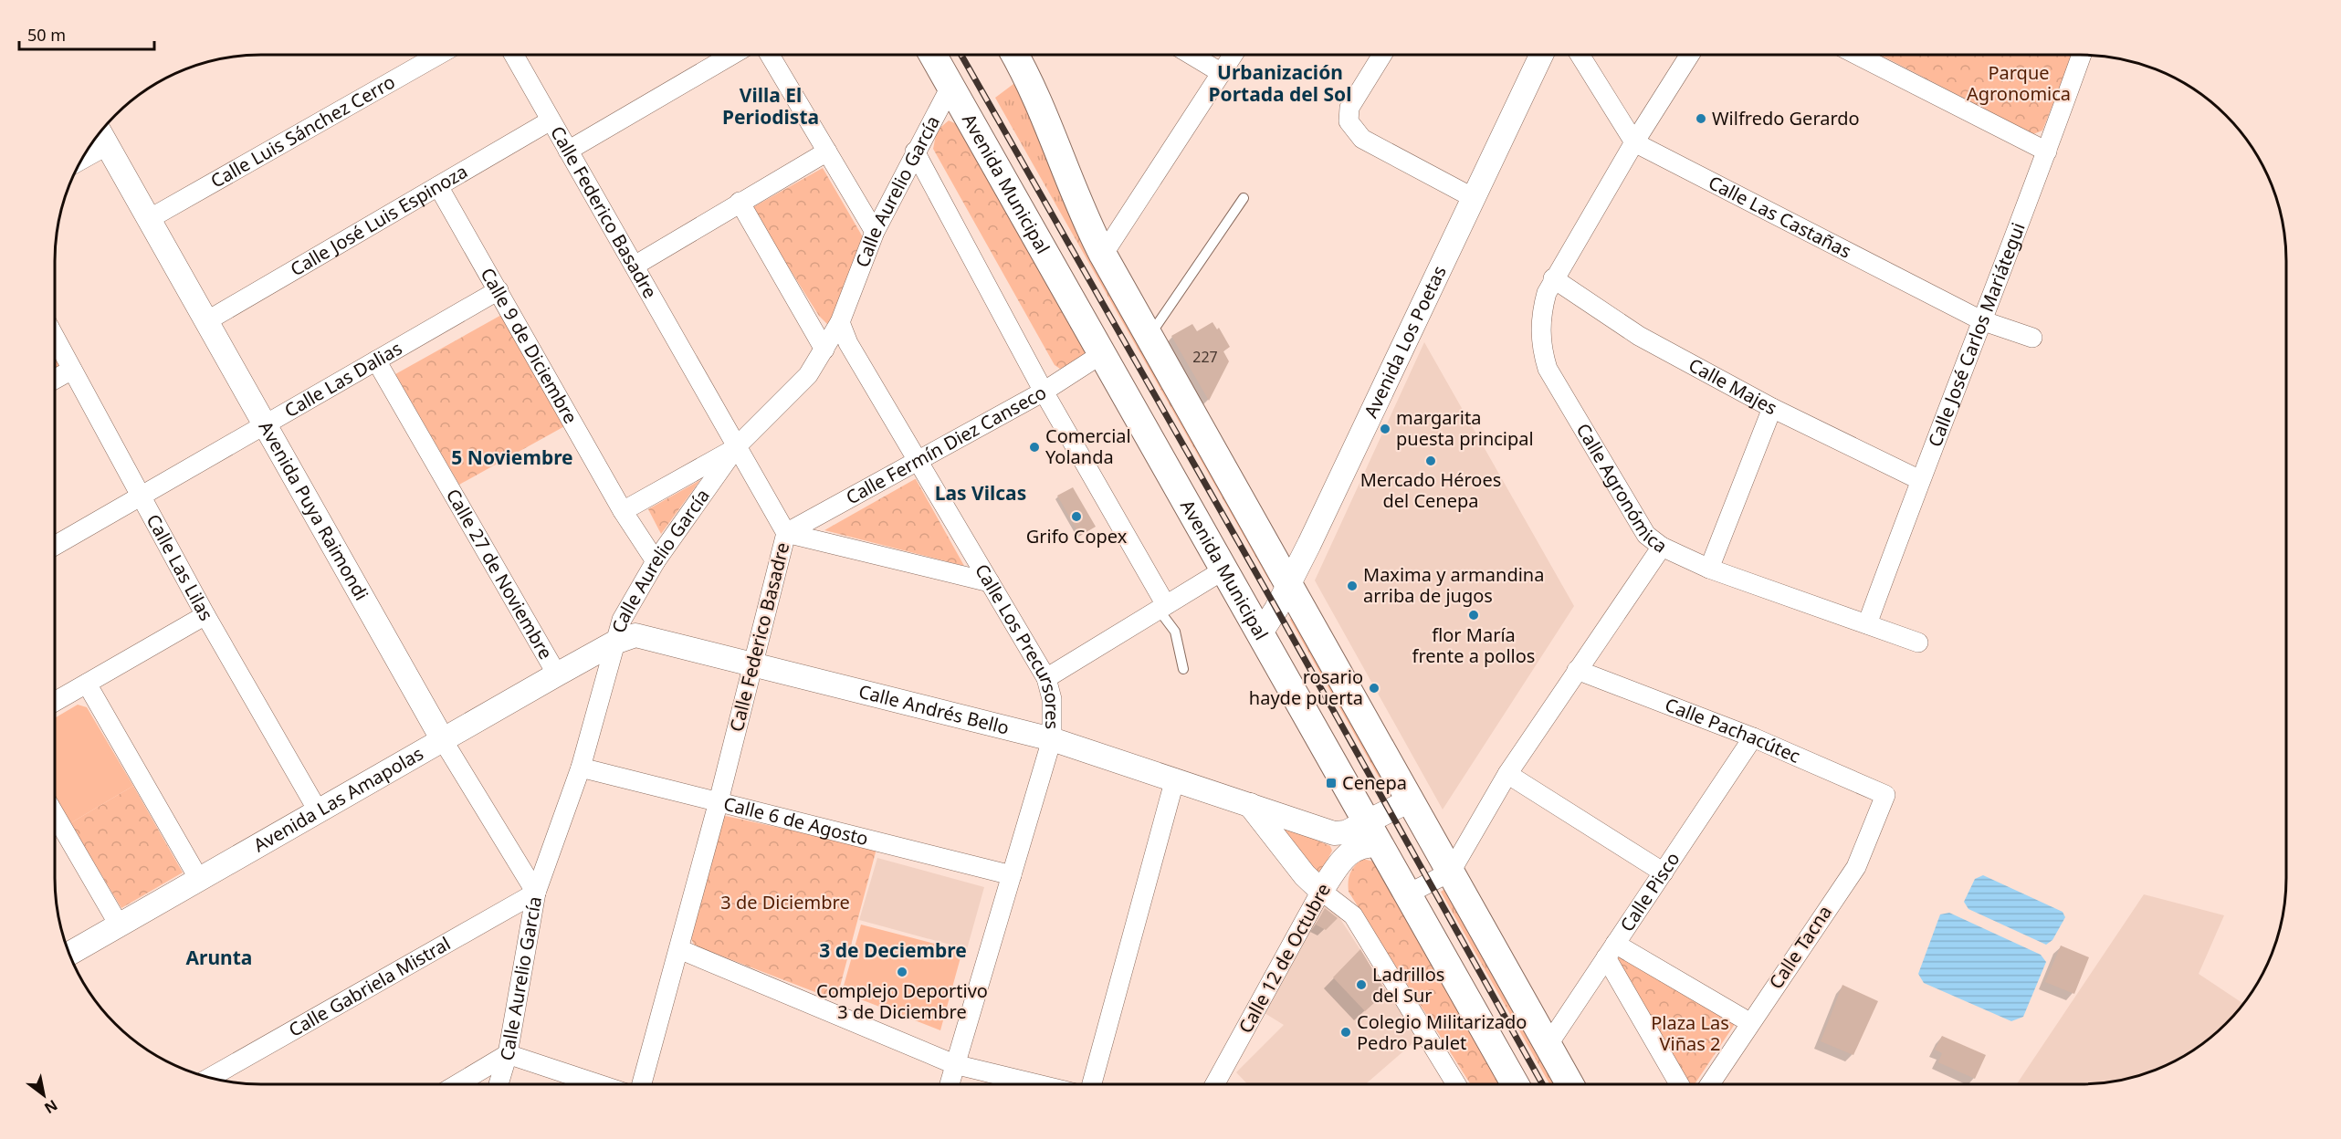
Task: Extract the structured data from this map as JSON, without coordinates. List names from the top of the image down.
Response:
{
  "streets": {
    "main road": ["Avenida Municipal"],
    "street": [
      "Calle Luis Sánchez Cerro",
      "Calle Aurelio García",
      "Calle Federico Basadre",
      "Calle Las Castañas",
      "Calle José Luis Espinoza",
      "Calle José Carlos Mariátegui",
      "Avenida Los Poetas",
      "Calle 9 de Diciembre",
      "Calle Las Dalias",
      "Calle Majes",
      "Calle Fermín Diez Canseco",
      "Calle Agronómica",
      "Avenida Puya Raimondi",
      "Calle Las Lilas",
      "Calle 27 de Noviembre",
      "Calle Los Precursores",
      "Calle Andrés Bello",
      "Calle Pachacútec",
      "Avenida Las Amapolas",
      "Calle 6 de Agosto",
      "Calle Pisco",
      "Calle Tacna",
      "Calle 12 de Octubre",
      "Calle Gabriela Mistral"
    ]
  },
  "crossings": [
    ["Calle Luis Sánchez Cerro", "Avenida Puya Raimondi"],
    ["Avenida Municipal", "Calle Aurelio García"],
    ["Avenida Municipal", "Avenida Los Poetas"],
    ["Avenida Municipal", "Calle Fermín Diez Canseco"],
    ["Avenida Municipal", "Calle Andrés Bello"],
    ["Avenida Municipal", "Calle 12 de Octubre"],
    ["Calle Aurelio García", "Calle Federico Basadre"],
    ["Calle Aurelio García", "Calle 9 de Diciembre"],
    ["Calle Aurelio García", "Avenida Puya Raimondi"],
    ["Calle Aurelio García", "Calle Los Precursores"],
    ["Calle Aurelio García", "Calle Andrés Bello"],
    ["Calle Aurelio García", "Avenida Las Amapolas"],
    ["Calle Aurelio García", "Calle 6 de Agosto"],
    ["Calle Aurelio García", "Calle Gabriela Mistral"],
    ["Calle Federico Basadre", "Calle José Luis Espinoza"],
    ["Calle Federico Basadre", "Calle Fermín Diez Canseco"],
    ["Calle Federico Basadre", "Calle Andrés Bello"],
    ["Calle Federico Basadre", "Calle 6 de Agosto"],
    ["Calle Las Castañas", "Calle José Carlos Mariátegui"],
    ["Calle Las Castañas", "Calle Agronómica"],
    ["Calle José Luis Espinoza", "Calle 9 de Diciembre"],
    ["Calle José Luis Espinoza", "Avenida Puya Raimondi"],
    ["Calle José Carlos Mariátegui", "Calle Majes"],
    ["Calle 9 de Diciembre", "Calle Las Dalias"],
    ["Calle Las Dalias", "Avenida Puya Raimondi"],
    ["Calle Las Dalias", "Calle Las Lilas"],
    ["Calle Las Dalias", "Calle 27 de Noviembre"],
    ["Calle Majes", "Calle Agronómica"],
    ["Calle Fermín Diez Canseco", "Calle Los Precursores"],
    ["Calle Agronómica", "Calle Pachacútec"],
    ["Avenida Puya Raimondi", "Avenida Las Amapolas"],
    ["Avenida Puya Raimondi", "Calle Gabriela Mistral"],
    ["Calle Las Lilas", "Avenida Las Amapolas"],
    ["Calle 27 de Noviembre", "Avenida Las Amapolas"],
    ["Calle Los Precursores", "Calle Andrés Bello"],
    ["Calle Los Precursores", "Calle 6 de Agosto"],
    ["Calle Andrés Bello", "Avenida Las Amapolas"],
    ["Calle Andrés Bello", "Calle 12 de Octubre"],
    ["Calle Pachacútec", "Calle Pisco"],
    ["Calle Pachacútec", "Calle Tacna"]
  ],
  "districts": [
    "Urbanización Portada del Sol",
    "Villa El Periodista",
    "5 Noviembre",
    "Las Vilcas",
    "3 de Deciembre",
    "Arunta"
  ],
  "parks": ["Parque Agronomica", "3 de Diciembre", "Plaza Las Viñas 2"],
  "places": {
    "other": [
      "Wilfredo Gerardo",
      "margarita puesta principal",
      "Comercial Yolanda",
      "Mercado Héroes del Cenepa",
      "Grifo Copex",
      "Maxima y armandina arriba de jugos",
      "flor María frente a pollos",
      "rosario hayde puerta",
      "Complejo Deportivo 3 de Diciembre",
      "Ladrillos del Sur",
      "Colegio Militarizado Pedro Paulet"
    ],
    "transit": ["Cenepa"]
  },
  "house_numbers": ["227"],
  "scale_bar": "50 m",
  "north": "bottom right"
}
